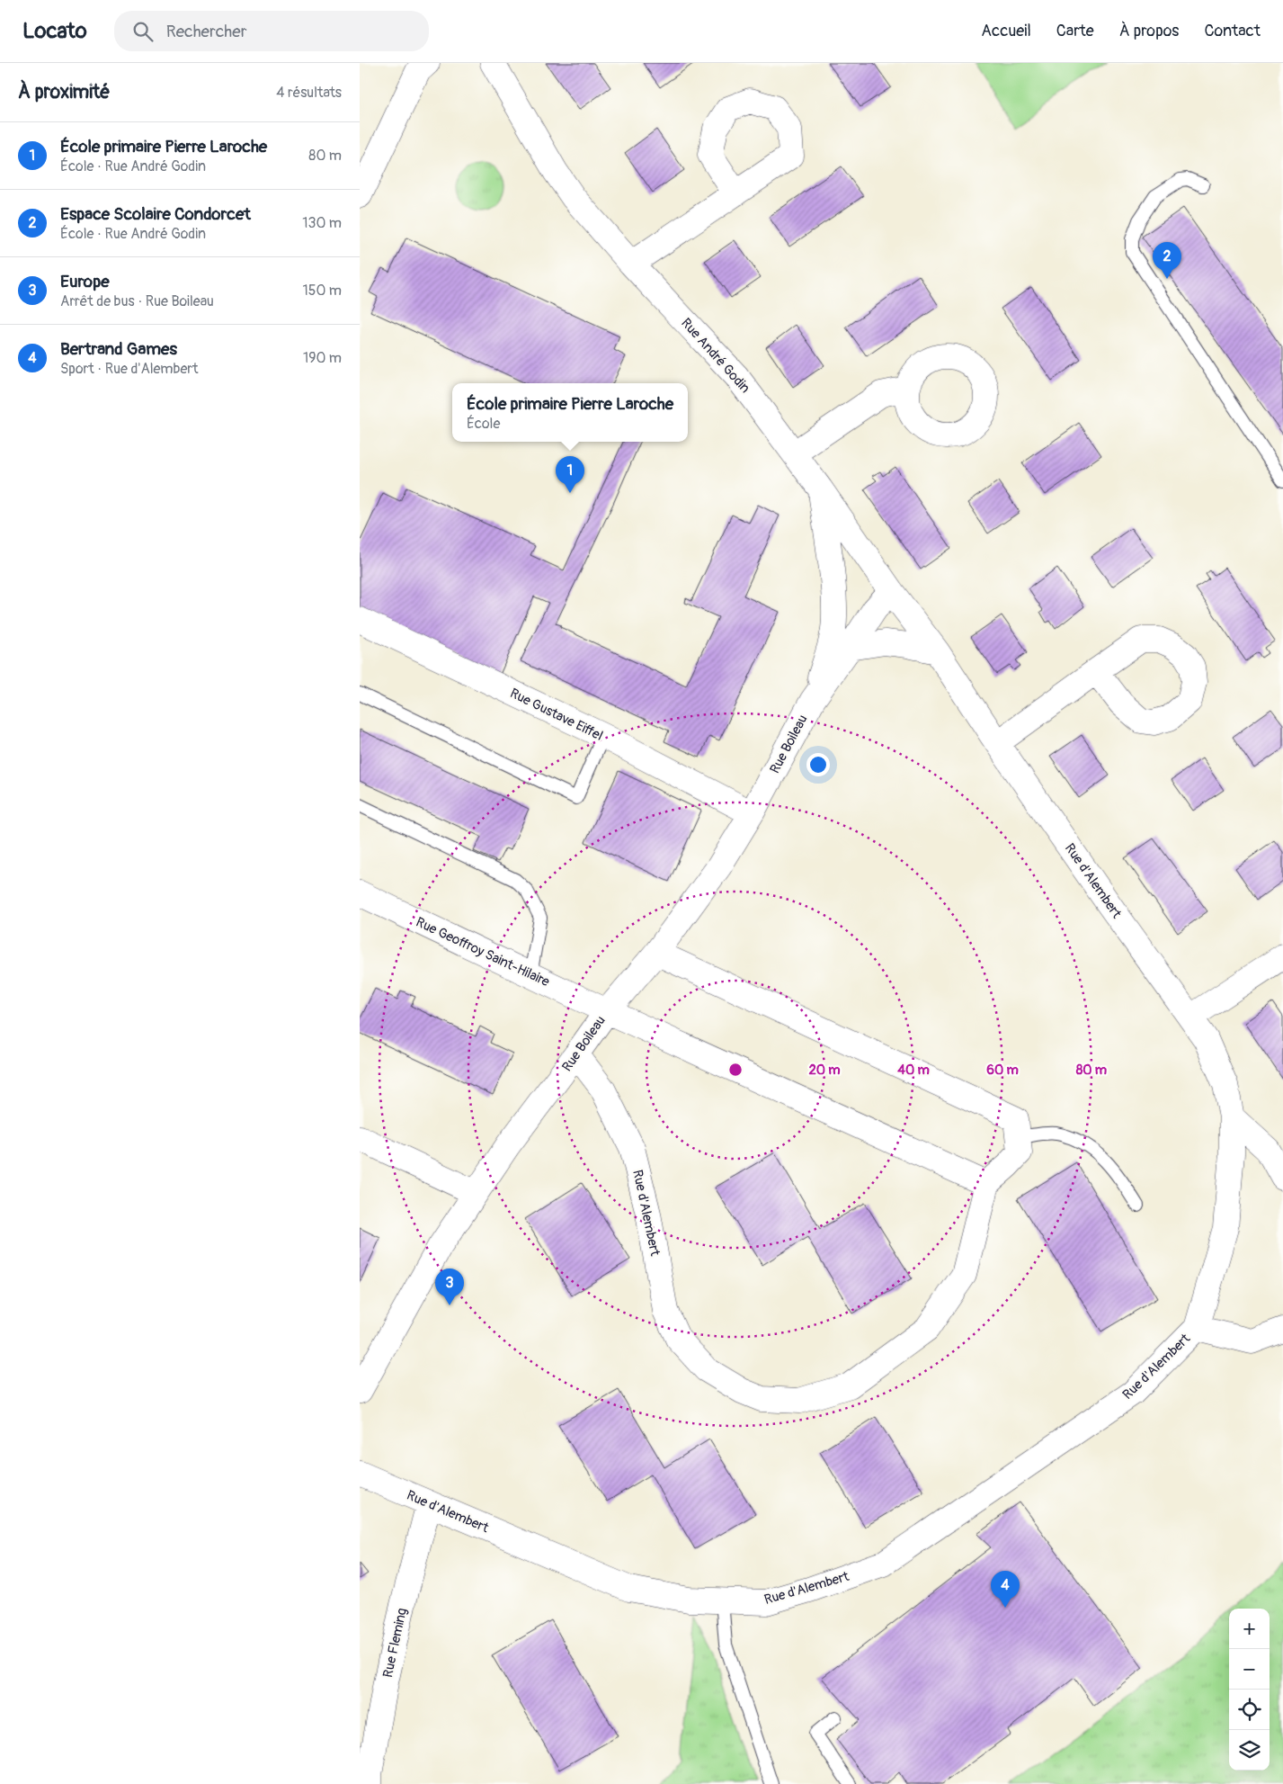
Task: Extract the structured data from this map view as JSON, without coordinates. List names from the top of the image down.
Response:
{
  "streets": {
    "street": [
      "Rue André Godin",
      "Rue Gustave Eiffel",
      "Rue Boileau",
      "Rue d'Alembert",
      "Rue Geoffroy Saint-Hilaire",
      "Rue Fleming"
    ]
  },
  "crossings": [
    ["Rue André Godin", "Rue Boileau"],
    ["Rue André Godin", "Rue d'Alembert"],
    ["Rue Gustave Eiffel", "Rue Boileau"],
    ["Rue Boileau", "Rue d'Alembert"],
    ["Rue Boileau", "Rue Geoffroy Saint-Hilaire"],
    ["Rue d'Alembert", "Rue Fleming"]
  ],
  "page": {
    "header": "Locato",
    "search": "Rechercher",
    "nav": [
      "Accueil",
      "Carte",
      "À propos",
      "Contact"
    ],
    "heading": ["À proximité", "4 résultats"],
    "list": [
      {
        "mark": "1",
        "name": "École primaire Pierre Laroche",
        "note": "École · Rue André Godin",
        "value": "80 m"
      },
      {
        "mark": "2",
        "name": "Espace Scolaire Condorcet",
        "note": "École · Rue André Godin",
        "value": "130 m"
      },
      {
        "mark": "3",
        "name": "Europe",
        "note": "Arrêt de bus · Rue Boileau",
        "value": "150 m"
      },
      {
        "mark": "4",
        "name": "Bertrand Games",
        "note": "Sport · Rue d'Alembert",
        "value": "190 m"
      }
    ],
    "pins": [
      "2",
      "1",
      "3",
      "4"
    ],
    "popup": ["École primaire Pierre Laroche", "École"],
    "map_buttons": ["+", "−"]
  },
  "rings": [
    "20 m",
    "40 m",
    "60 m",
    "80 m"
  ]
}
